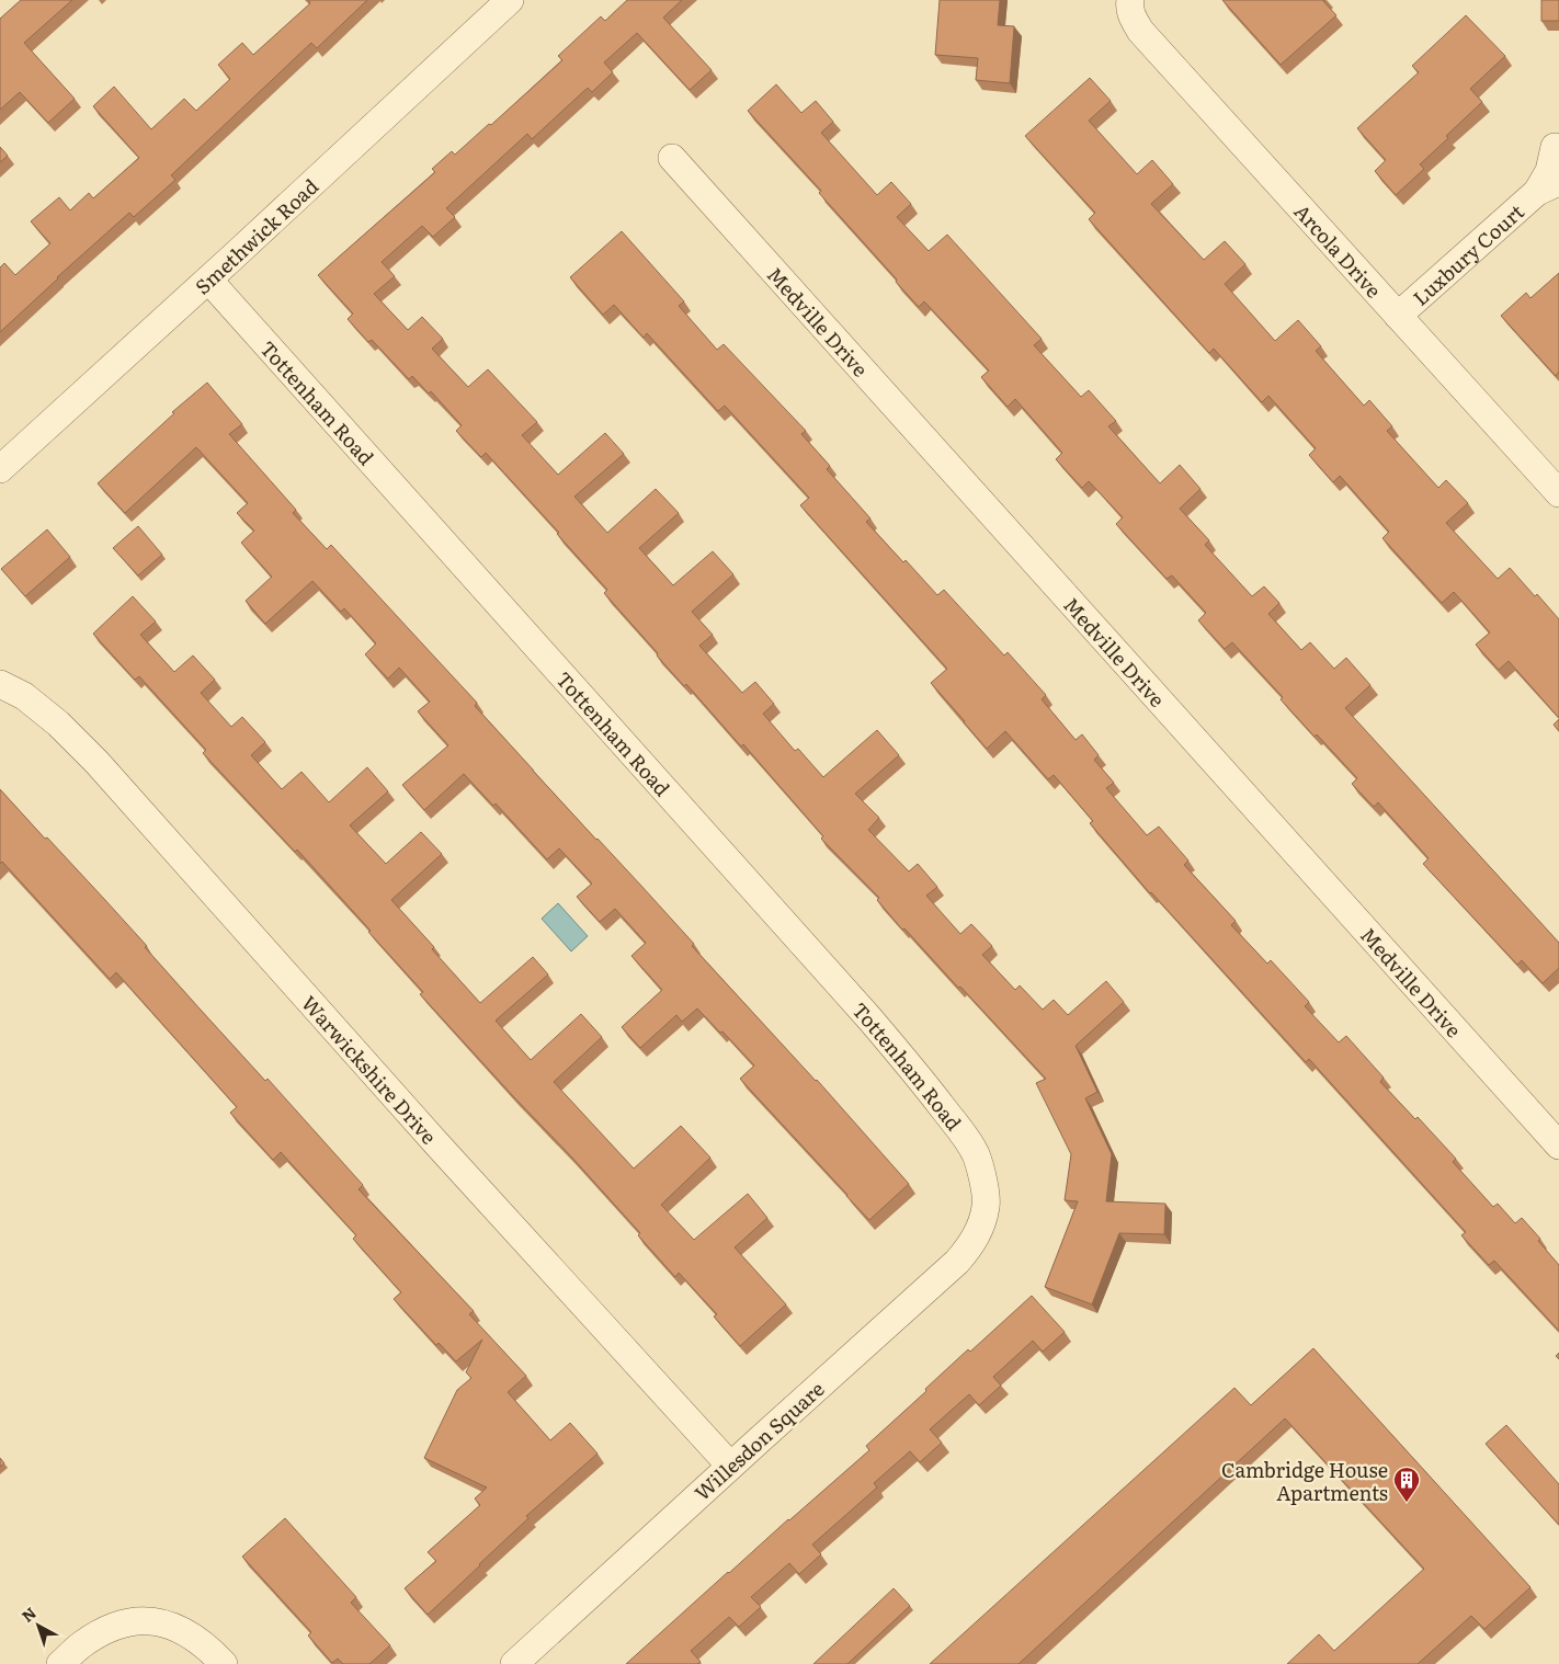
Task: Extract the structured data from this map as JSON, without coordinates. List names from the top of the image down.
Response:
{
  "streets": {
    "street": [
      "Smethwick Road",
      "Arcola Drive",
      "Luxbury Court",
      "Medville Drive",
      "Tottenham Road",
      "Warwickshire Drive",
      "Willesdon Square"
    ]
  },
  "crossings": [
    ["Smethwick Road", "Tottenham Road"],
    ["Arcola Drive", "Luxbury Court"],
    ["Tottenham Road", "Willesdon Square"],
    ["Warwickshire Drive", "Willesdon Square"]
  ],
  "places": {
    "building": ["Cambridge House Apartments"]
  },
  "north": "top left"
}
